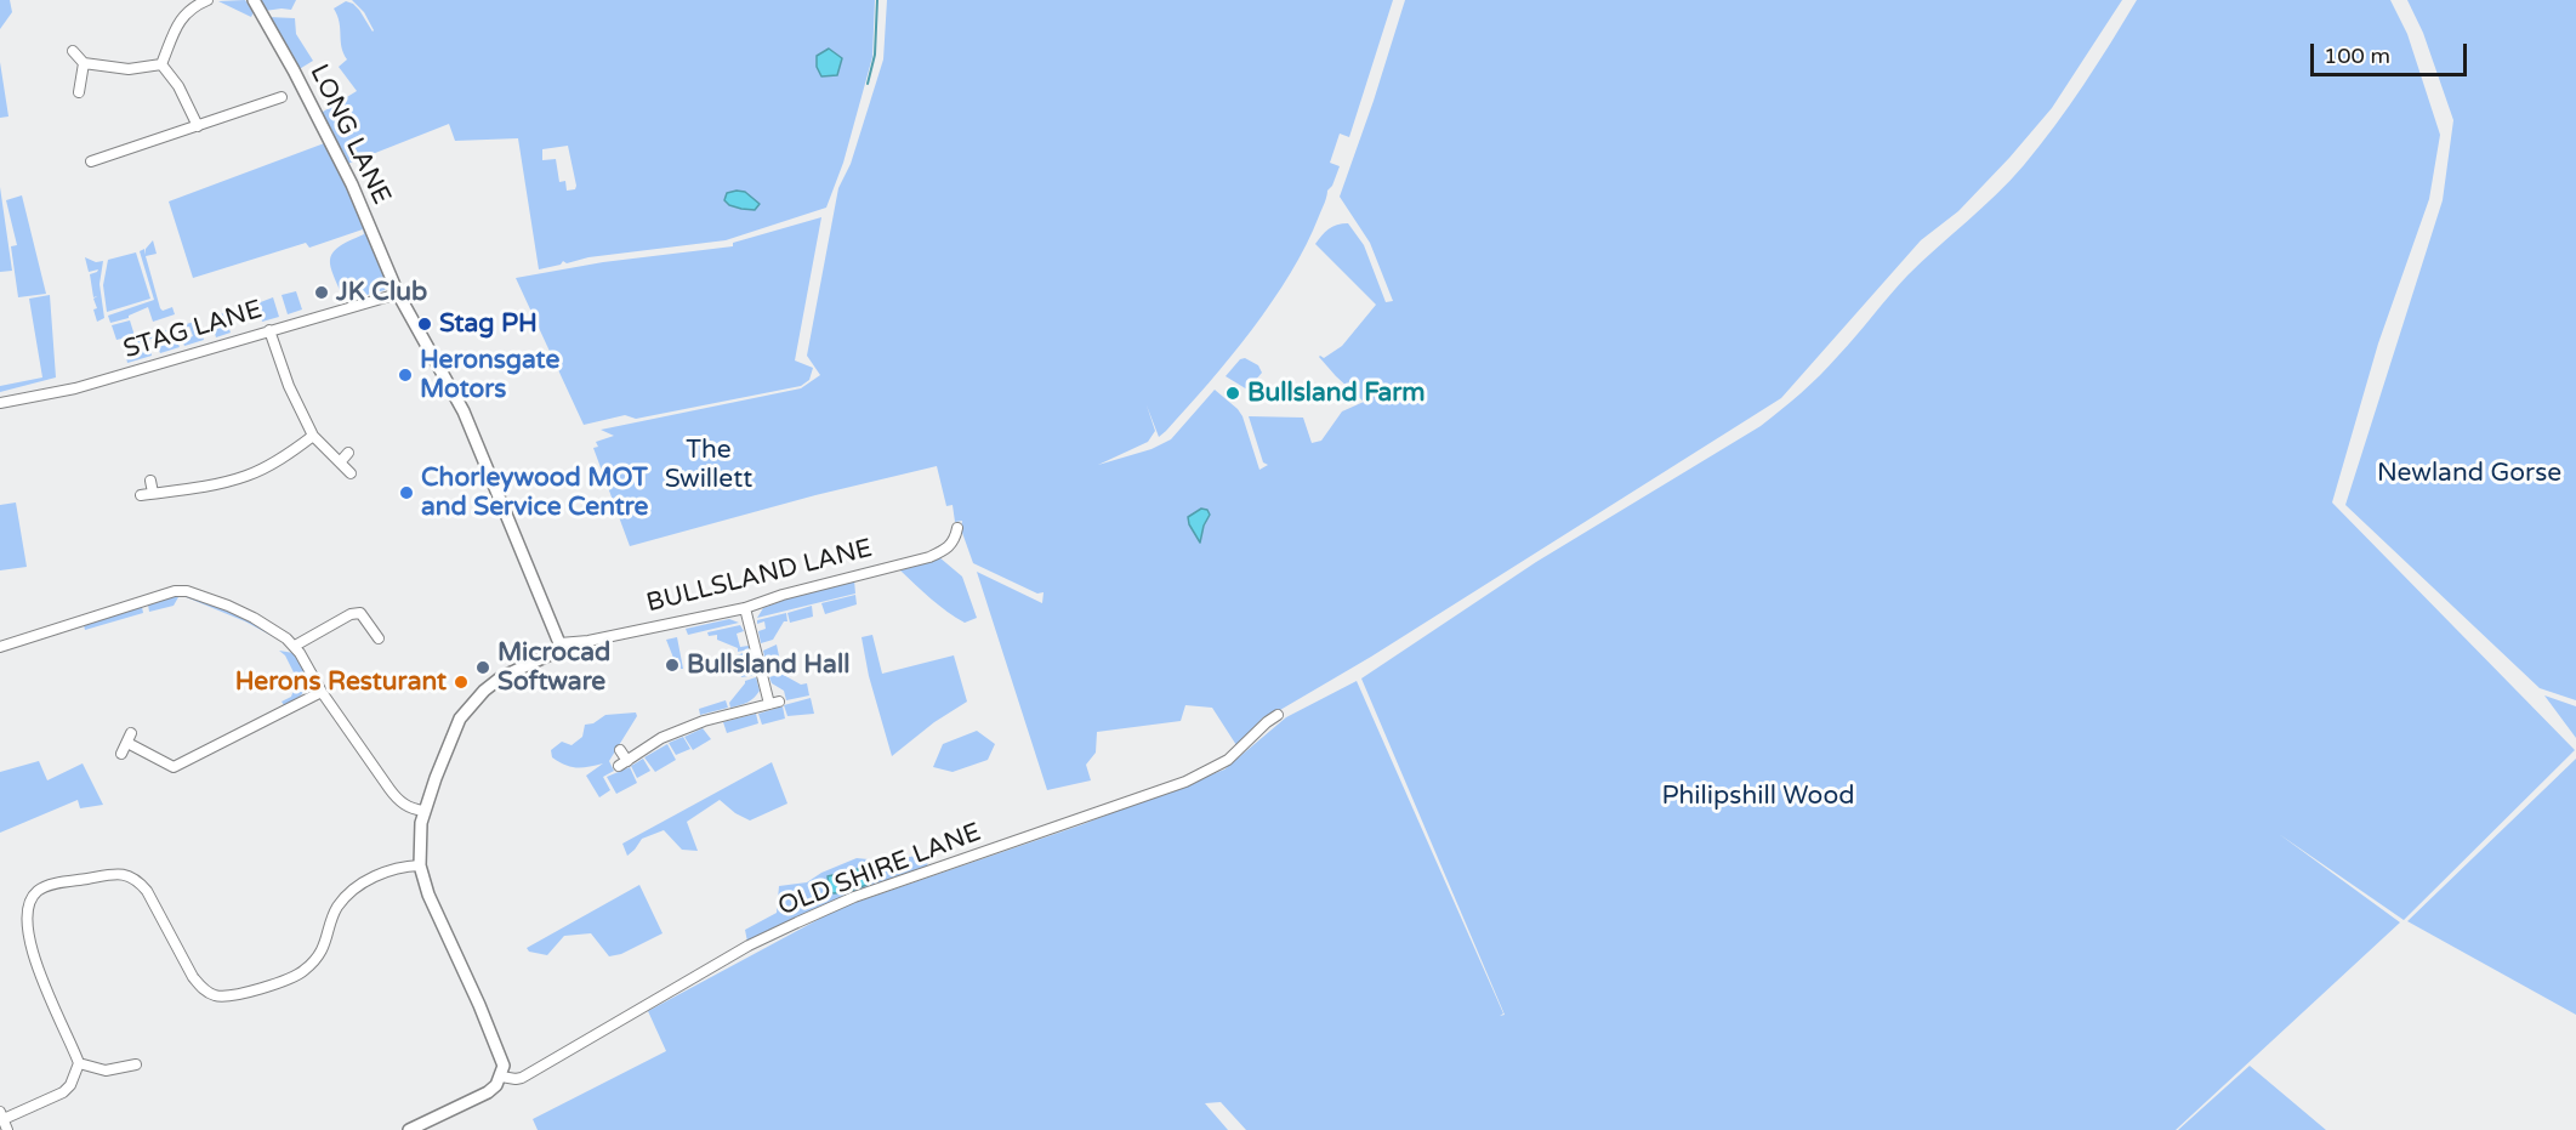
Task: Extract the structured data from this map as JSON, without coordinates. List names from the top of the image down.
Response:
{
  "streets": {
    "street": [
      "LONG LANE",
      "STAG LANE",
      "BULLSLAND LANE",
      "OLD SHIRE LANE"
    ]
  },
  "crossings": [
    ["LONG LANE", "STAG LANE"],
    ["LONG LANE", "BULLSLAND LANE"]
  ],
  "parks": ["The Swillett", "Newland Gorse", "Philipshill Wood"],
  "places": [
    "JK Club",
    "Stag PH",
    "Heronsgate Motors",
    "Bullsland Farm",
    "Chorleywood MOT and Service Centre",
    "Bullsland Hall",
    "Microcad Software",
    "Herons Resturant"
  ],
  "scale_bar": "100 m"
}
